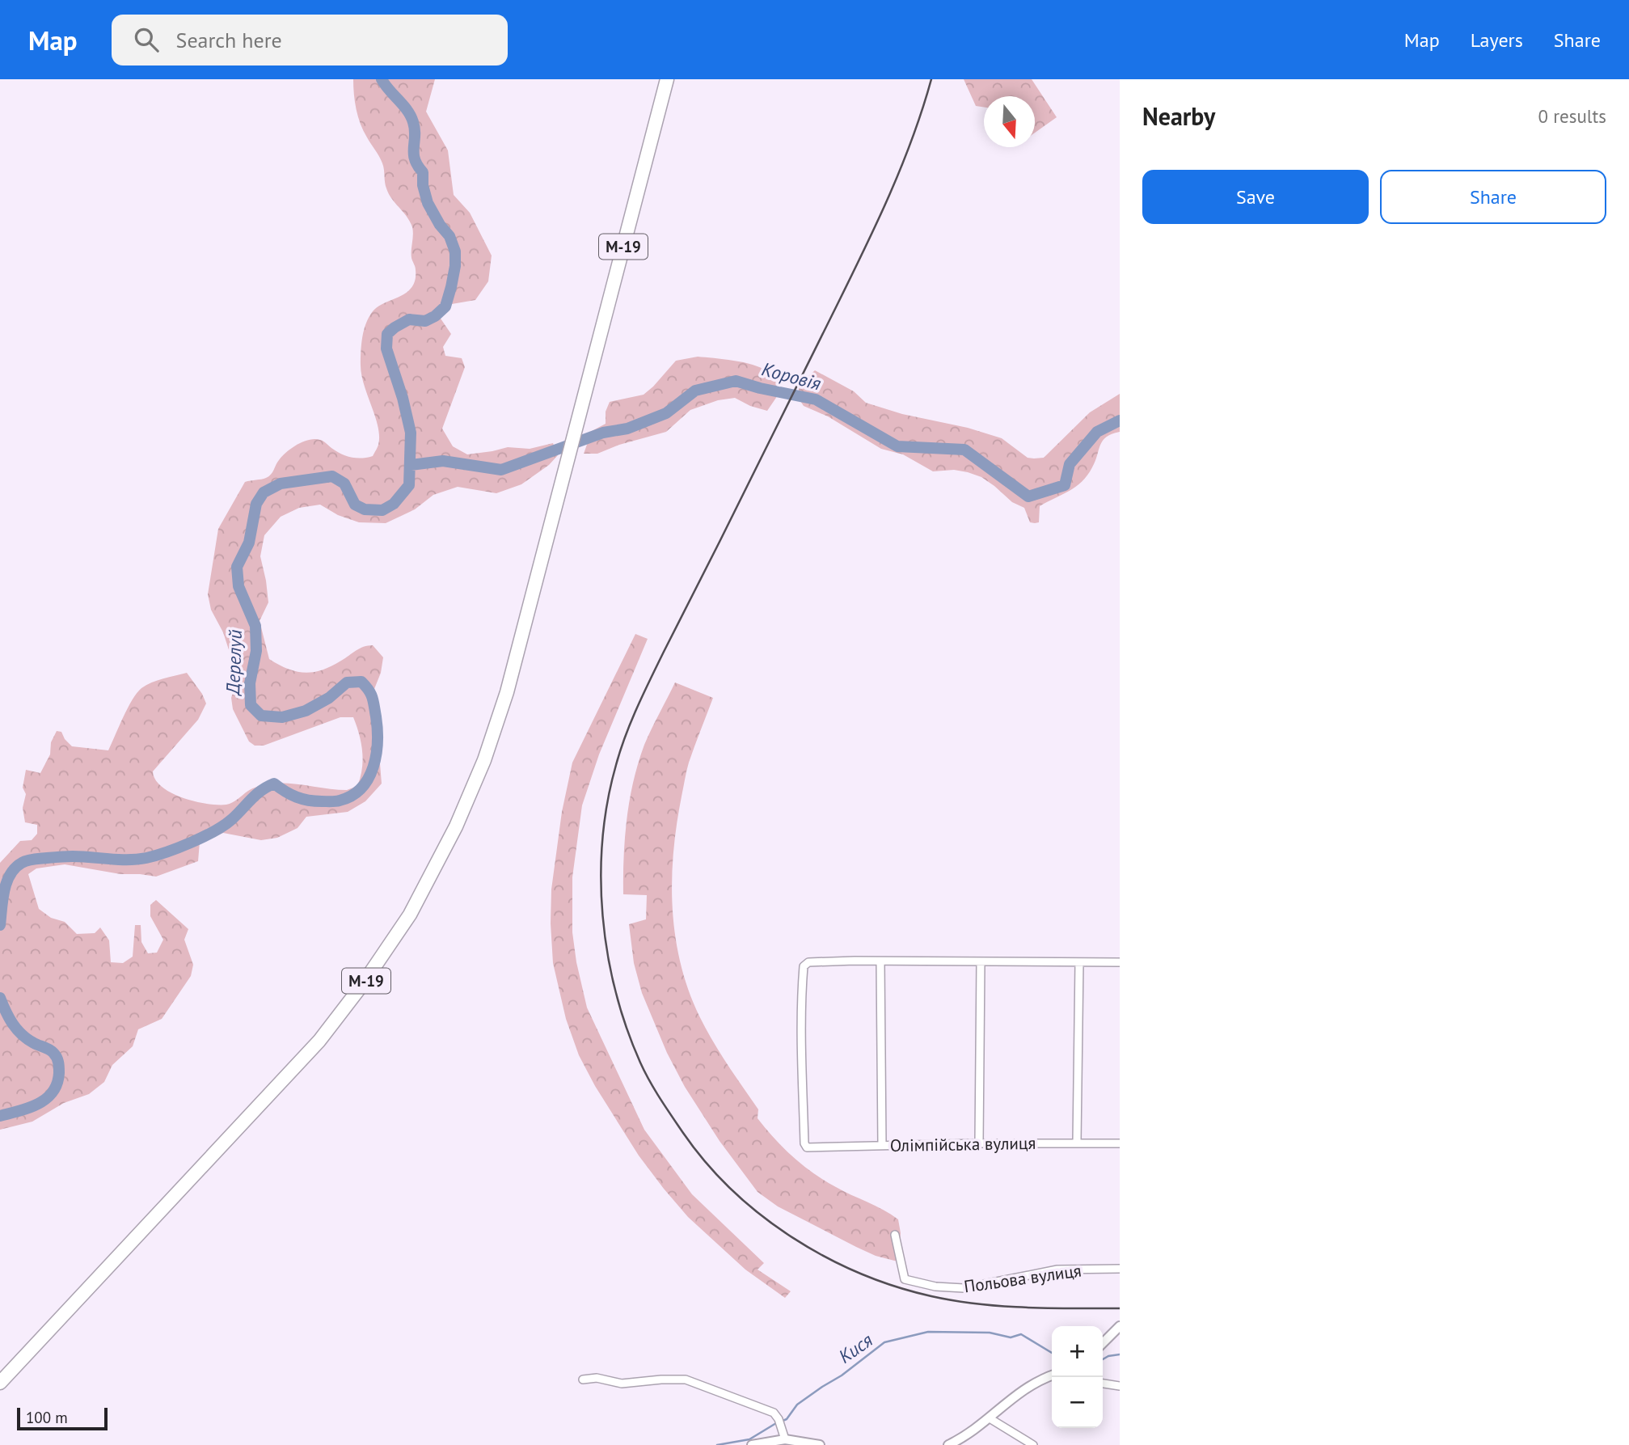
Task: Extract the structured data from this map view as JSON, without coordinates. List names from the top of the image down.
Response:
{
  "streets": {
    "highway": ["М-19"],
    "street": ["Олімпійська вулиця", "Польова вулиця"]
  },
  "water": ["Коровія", "Дерелуй", "Кися"],
  "scale_bar": "100 m",
  "north": "bottom",
  "page": {
    "header": "Map",
    "search": "Search here",
    "nav": ["Map", "Layers", "Share"],
    "heading": ["Nearby", "0 results"],
    "buttons": ["Save", "Share"],
    "map_buttons": ["+", "−"],
    "scale": "100 m"
  }
}
